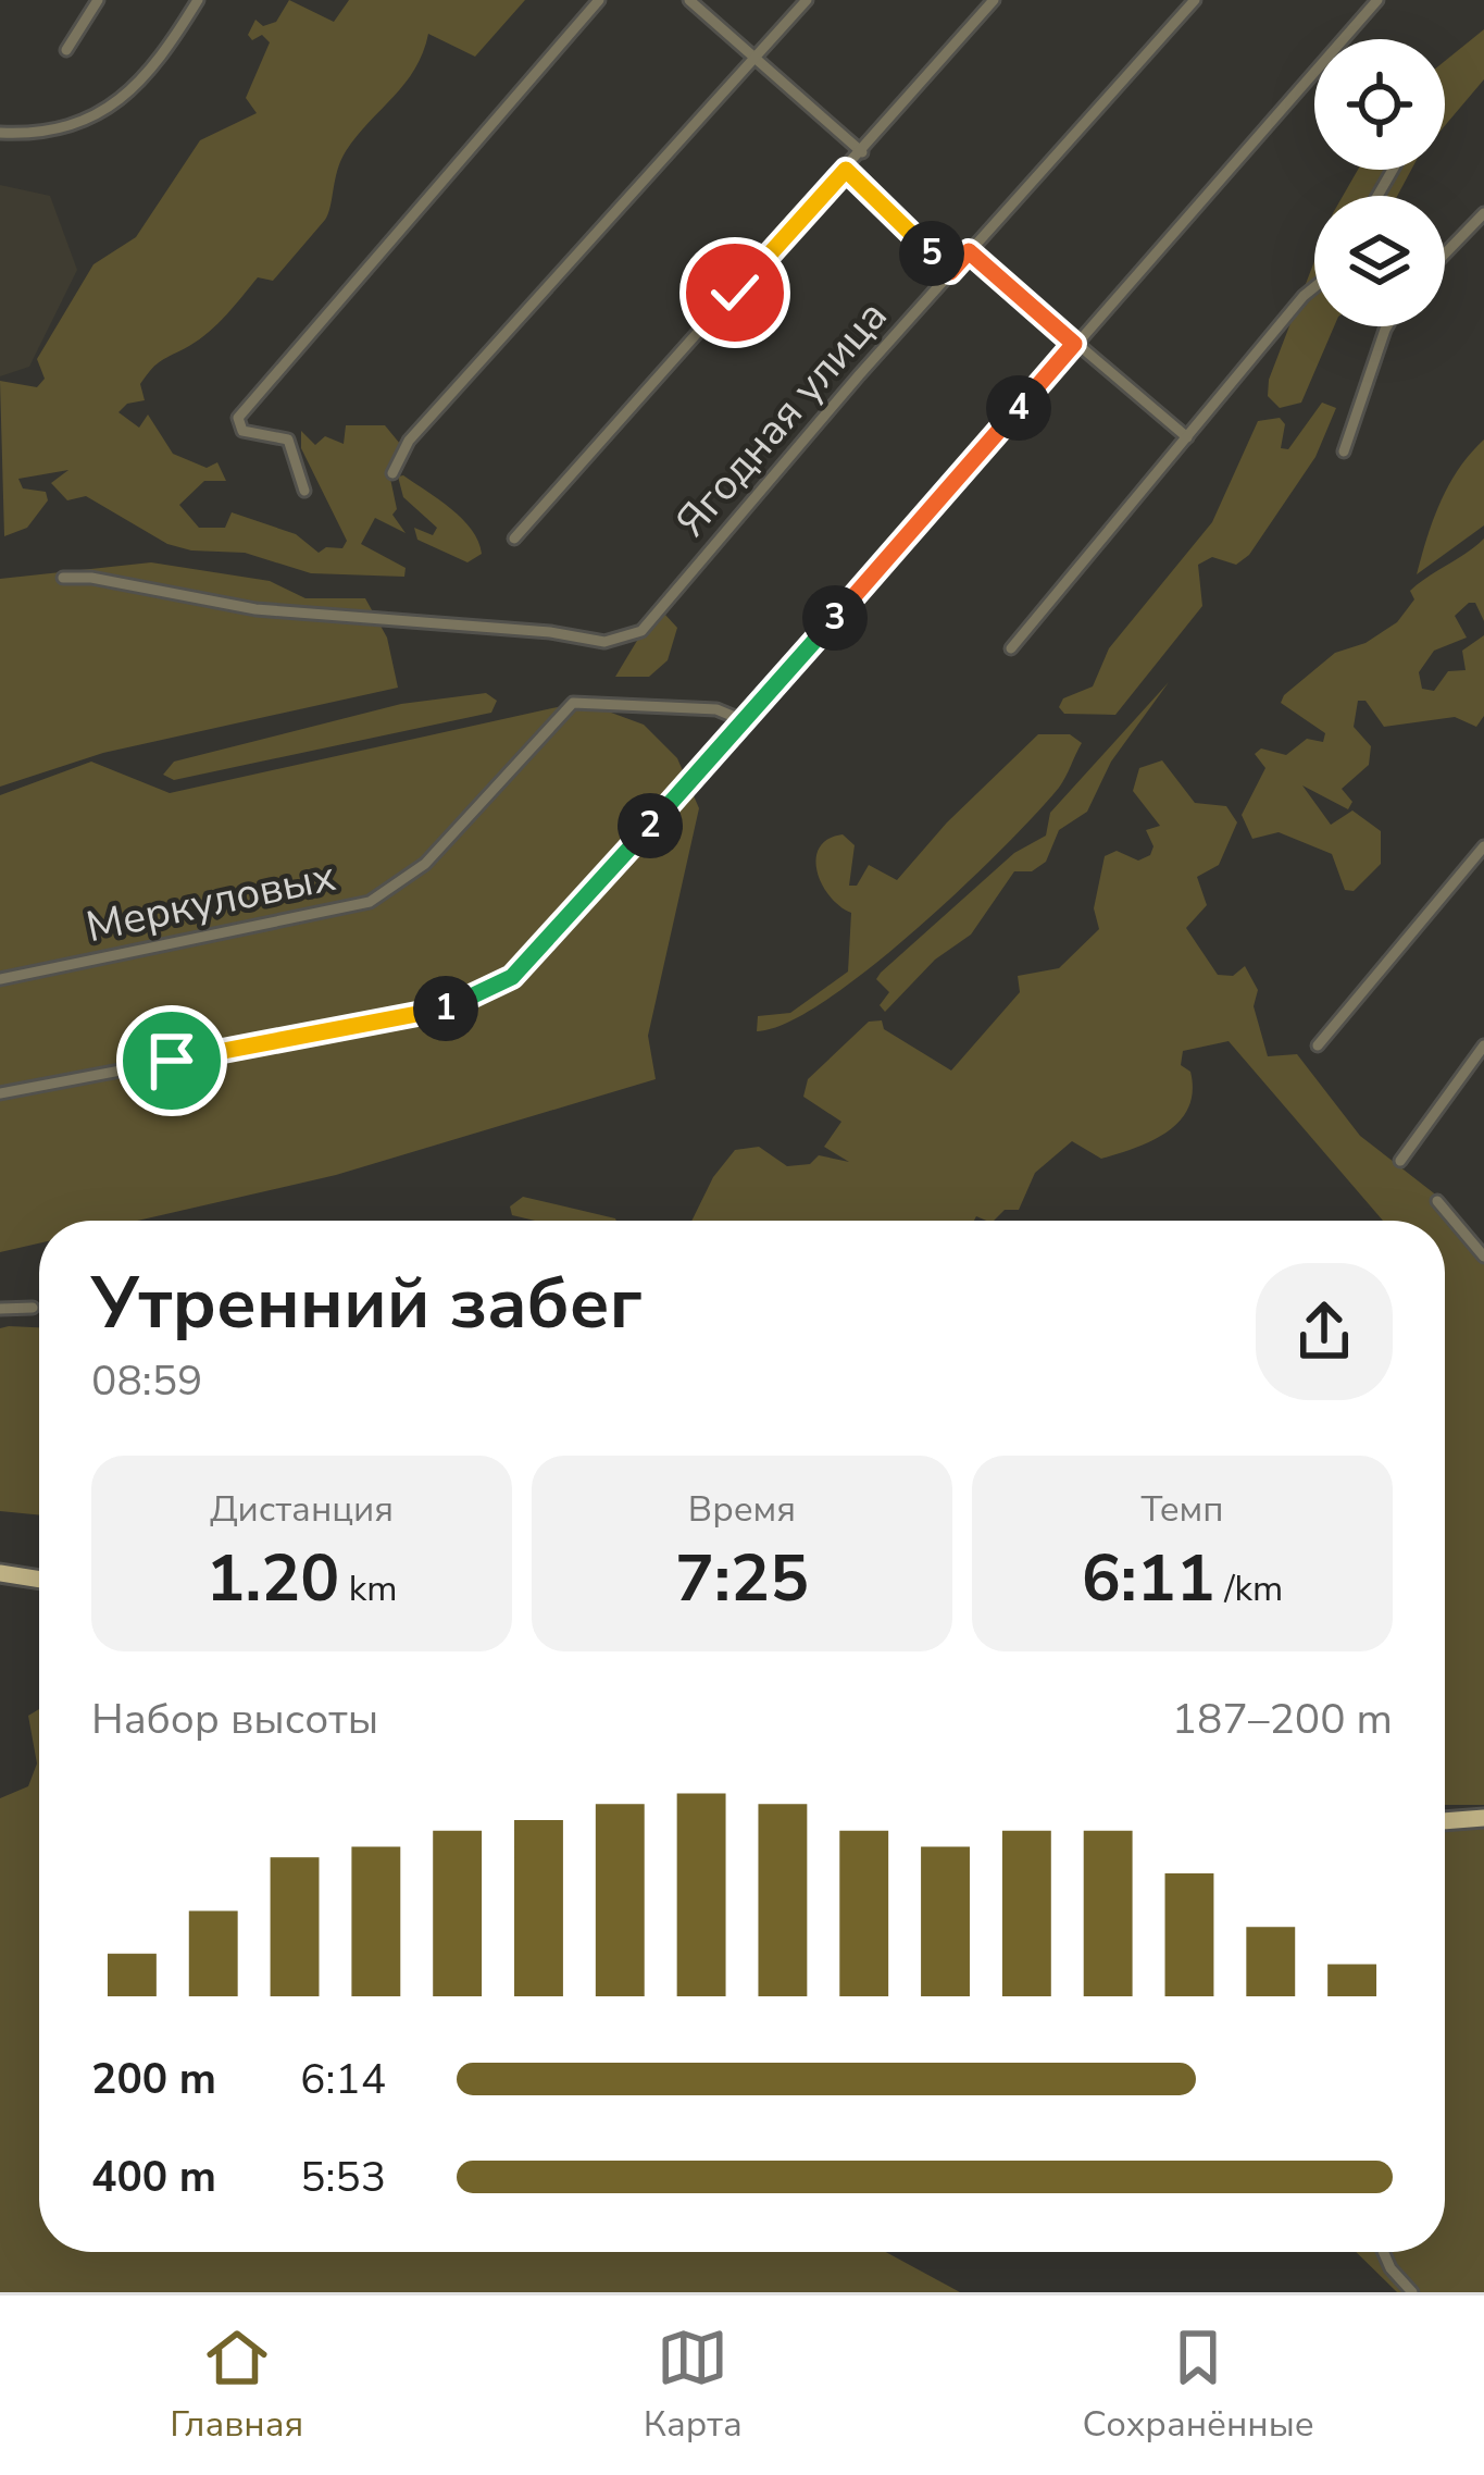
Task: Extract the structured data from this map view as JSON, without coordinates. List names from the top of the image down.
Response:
{
  "streets": {
    "street": ["Ягодная улица", "Меркуловых"]
  },
  "page": {
    "pins": [
      "5",
      "4",
      "3",
      "2",
      "1"
    ],
    "heading": ["Утренний забег", "08:59"],
    "stats": [
      ["Дистанция", "1.20 km"],
      ["Время", "7:25"],
      ["Темп", "6:11 /km"]
    ],
    "chart": ["Набор высоты", "187–200 m"],
    "list": [
      {
        "name": "200 m",
        "note": "6:14"
      },
      {
        "name": "400 m",
        "note": "5:53"
      }
    ],
    "tabs": ["Главная", "Карта", "Сохранённые"]
  }
}
